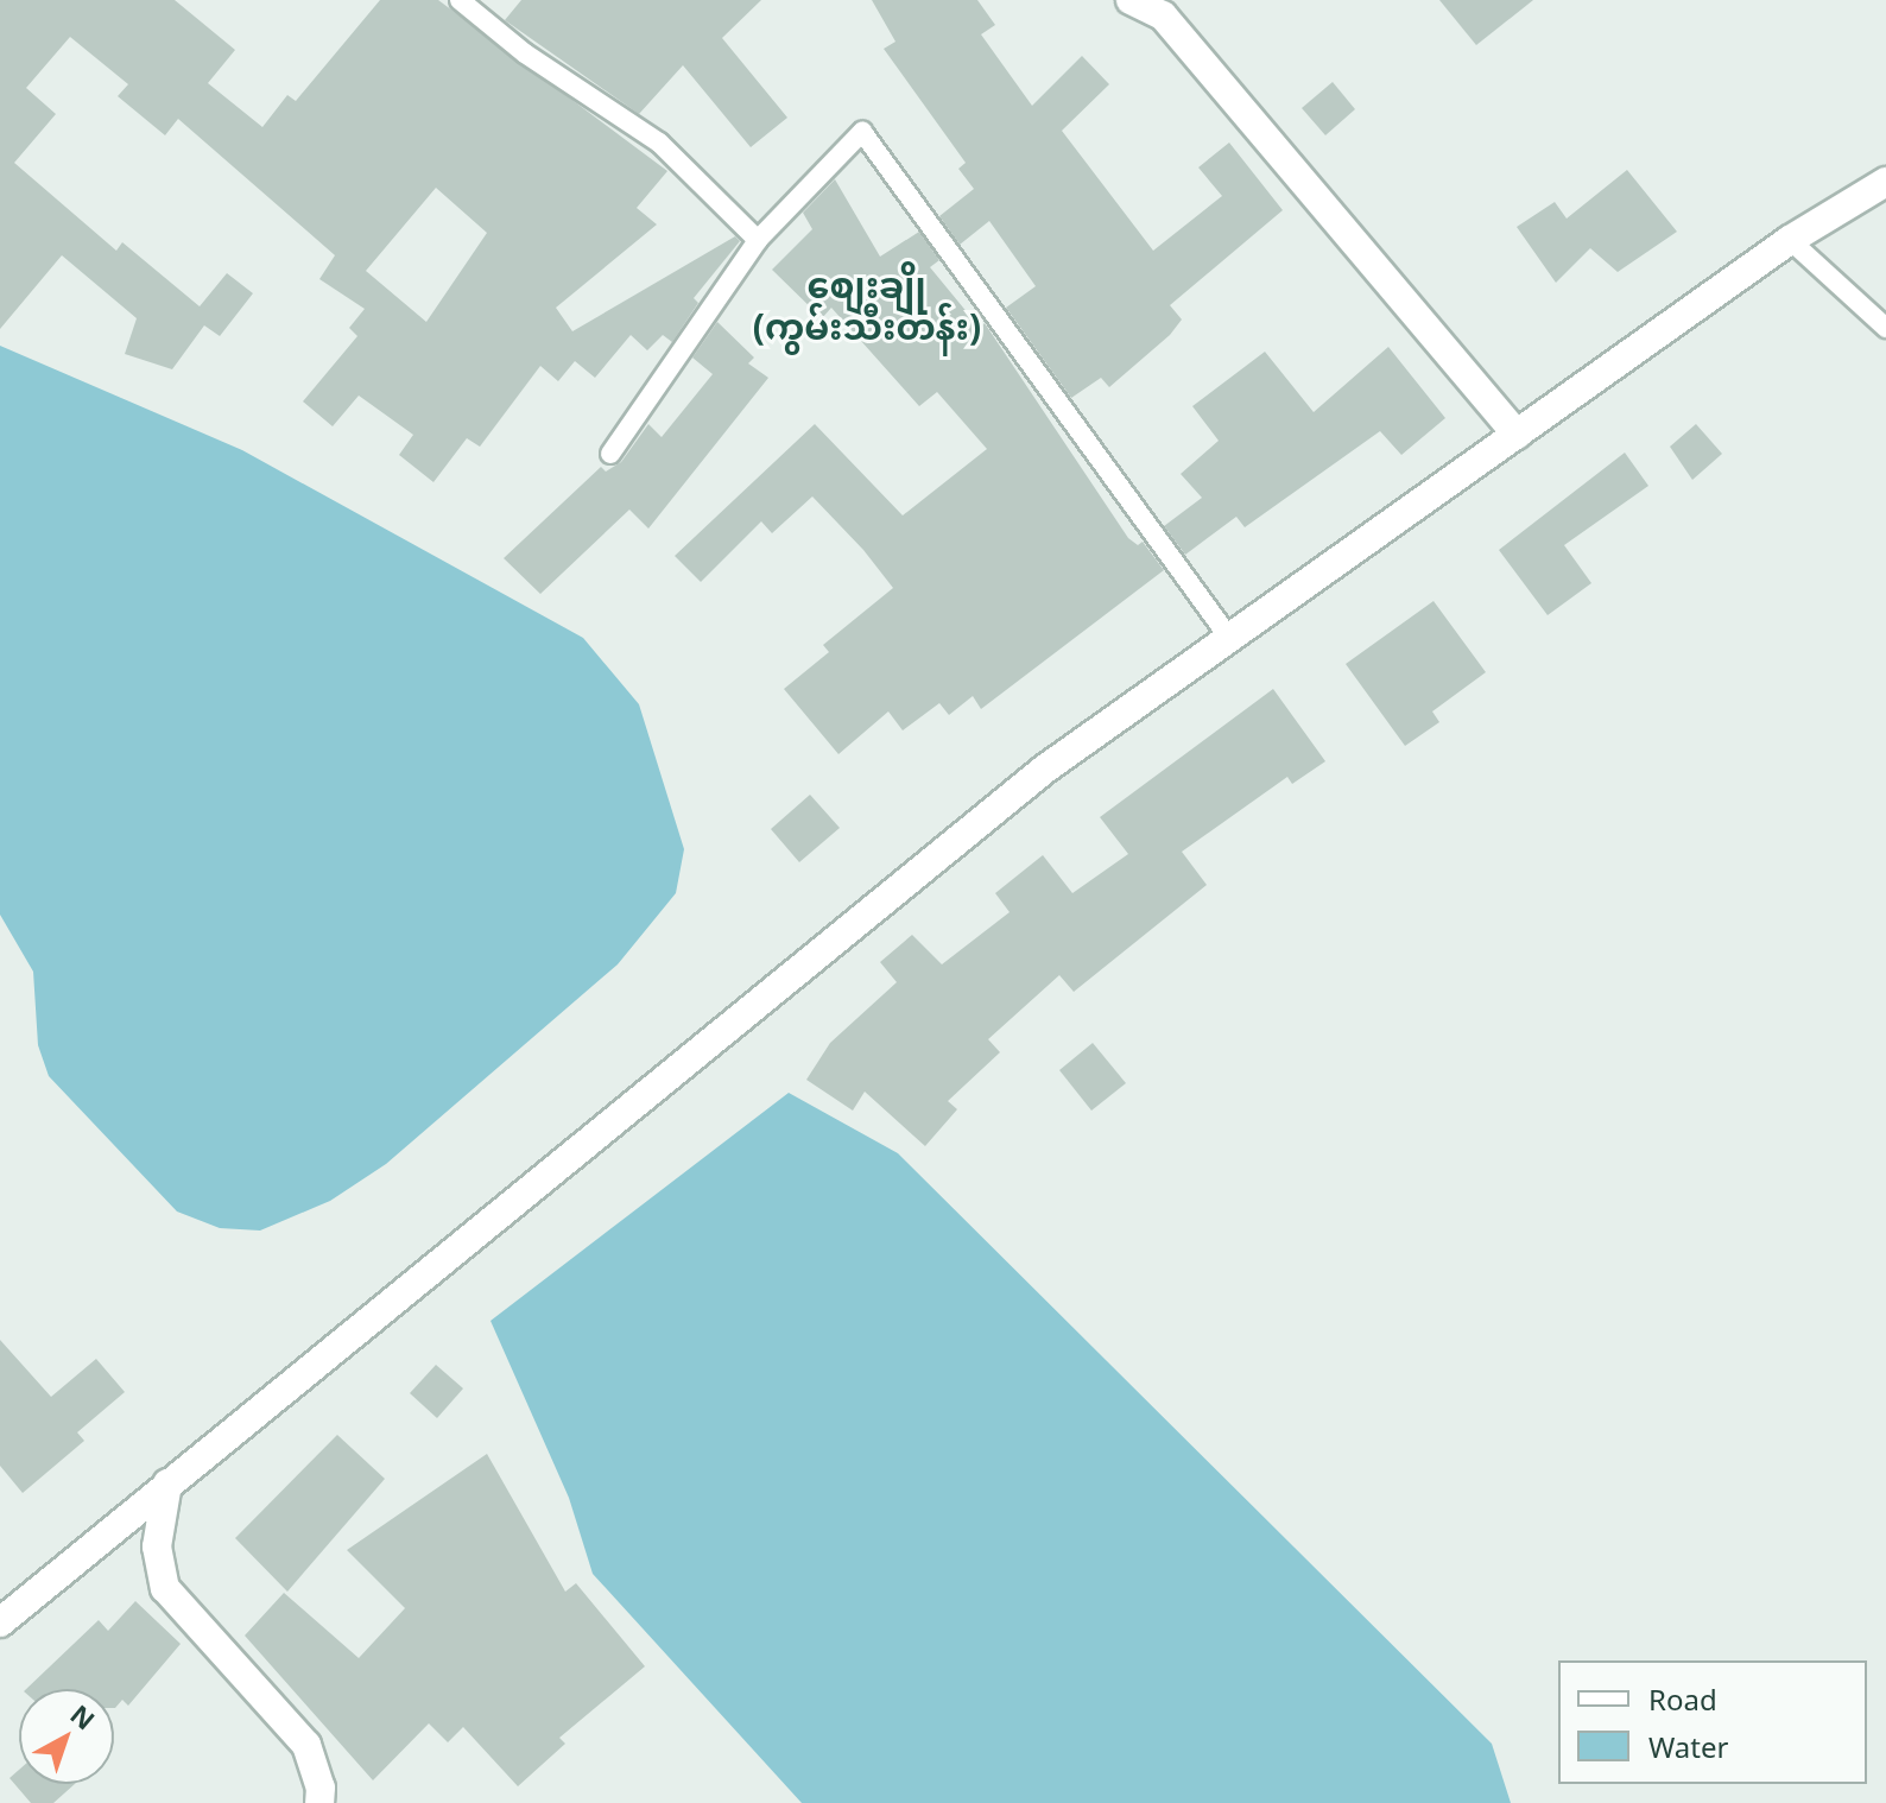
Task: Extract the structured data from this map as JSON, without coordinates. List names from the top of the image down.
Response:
{
  "districts": ["စျေးချို (ကွမ်းသီးတန်း)"],
  "legend": ["Road", "Water"],
  "north": "top right"
}
